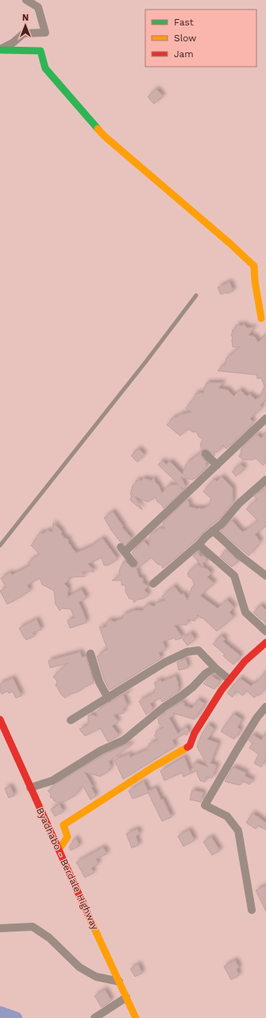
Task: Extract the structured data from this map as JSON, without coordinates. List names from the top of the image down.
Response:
{
  "streets": {
    "street": ["Byadhabo - Berdale Highway"]
  },
  "legend": ["Fast", "Slow", "Jam"],
  "north": "top"
}
